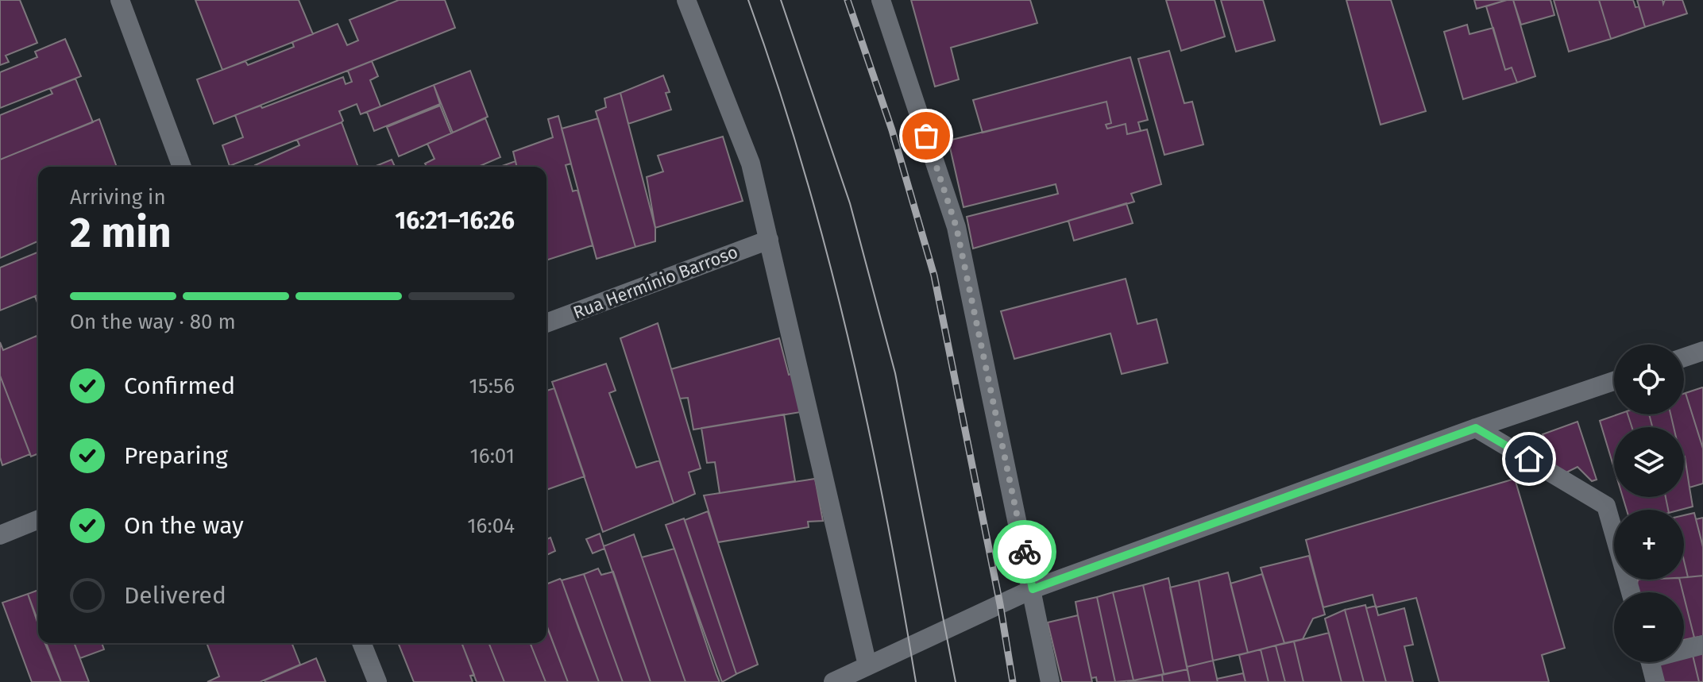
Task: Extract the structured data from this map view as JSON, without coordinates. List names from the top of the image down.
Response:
{
  "streets": {
    "street": ["Rua Hermínio Barroso"]
  },
  "page": {
    "heading": ["2 min", "Arriving in", "16:21–16:26"],
    "bar": "On the way · 80 m",
    "map_buttons": ["+", "−"],
    "list": [
      ["Confirmed", "15:56"],
      ["Preparing", "16:01"],
      ["On the way", "16:04"],
      "Delivered"
    ]
  }
}
